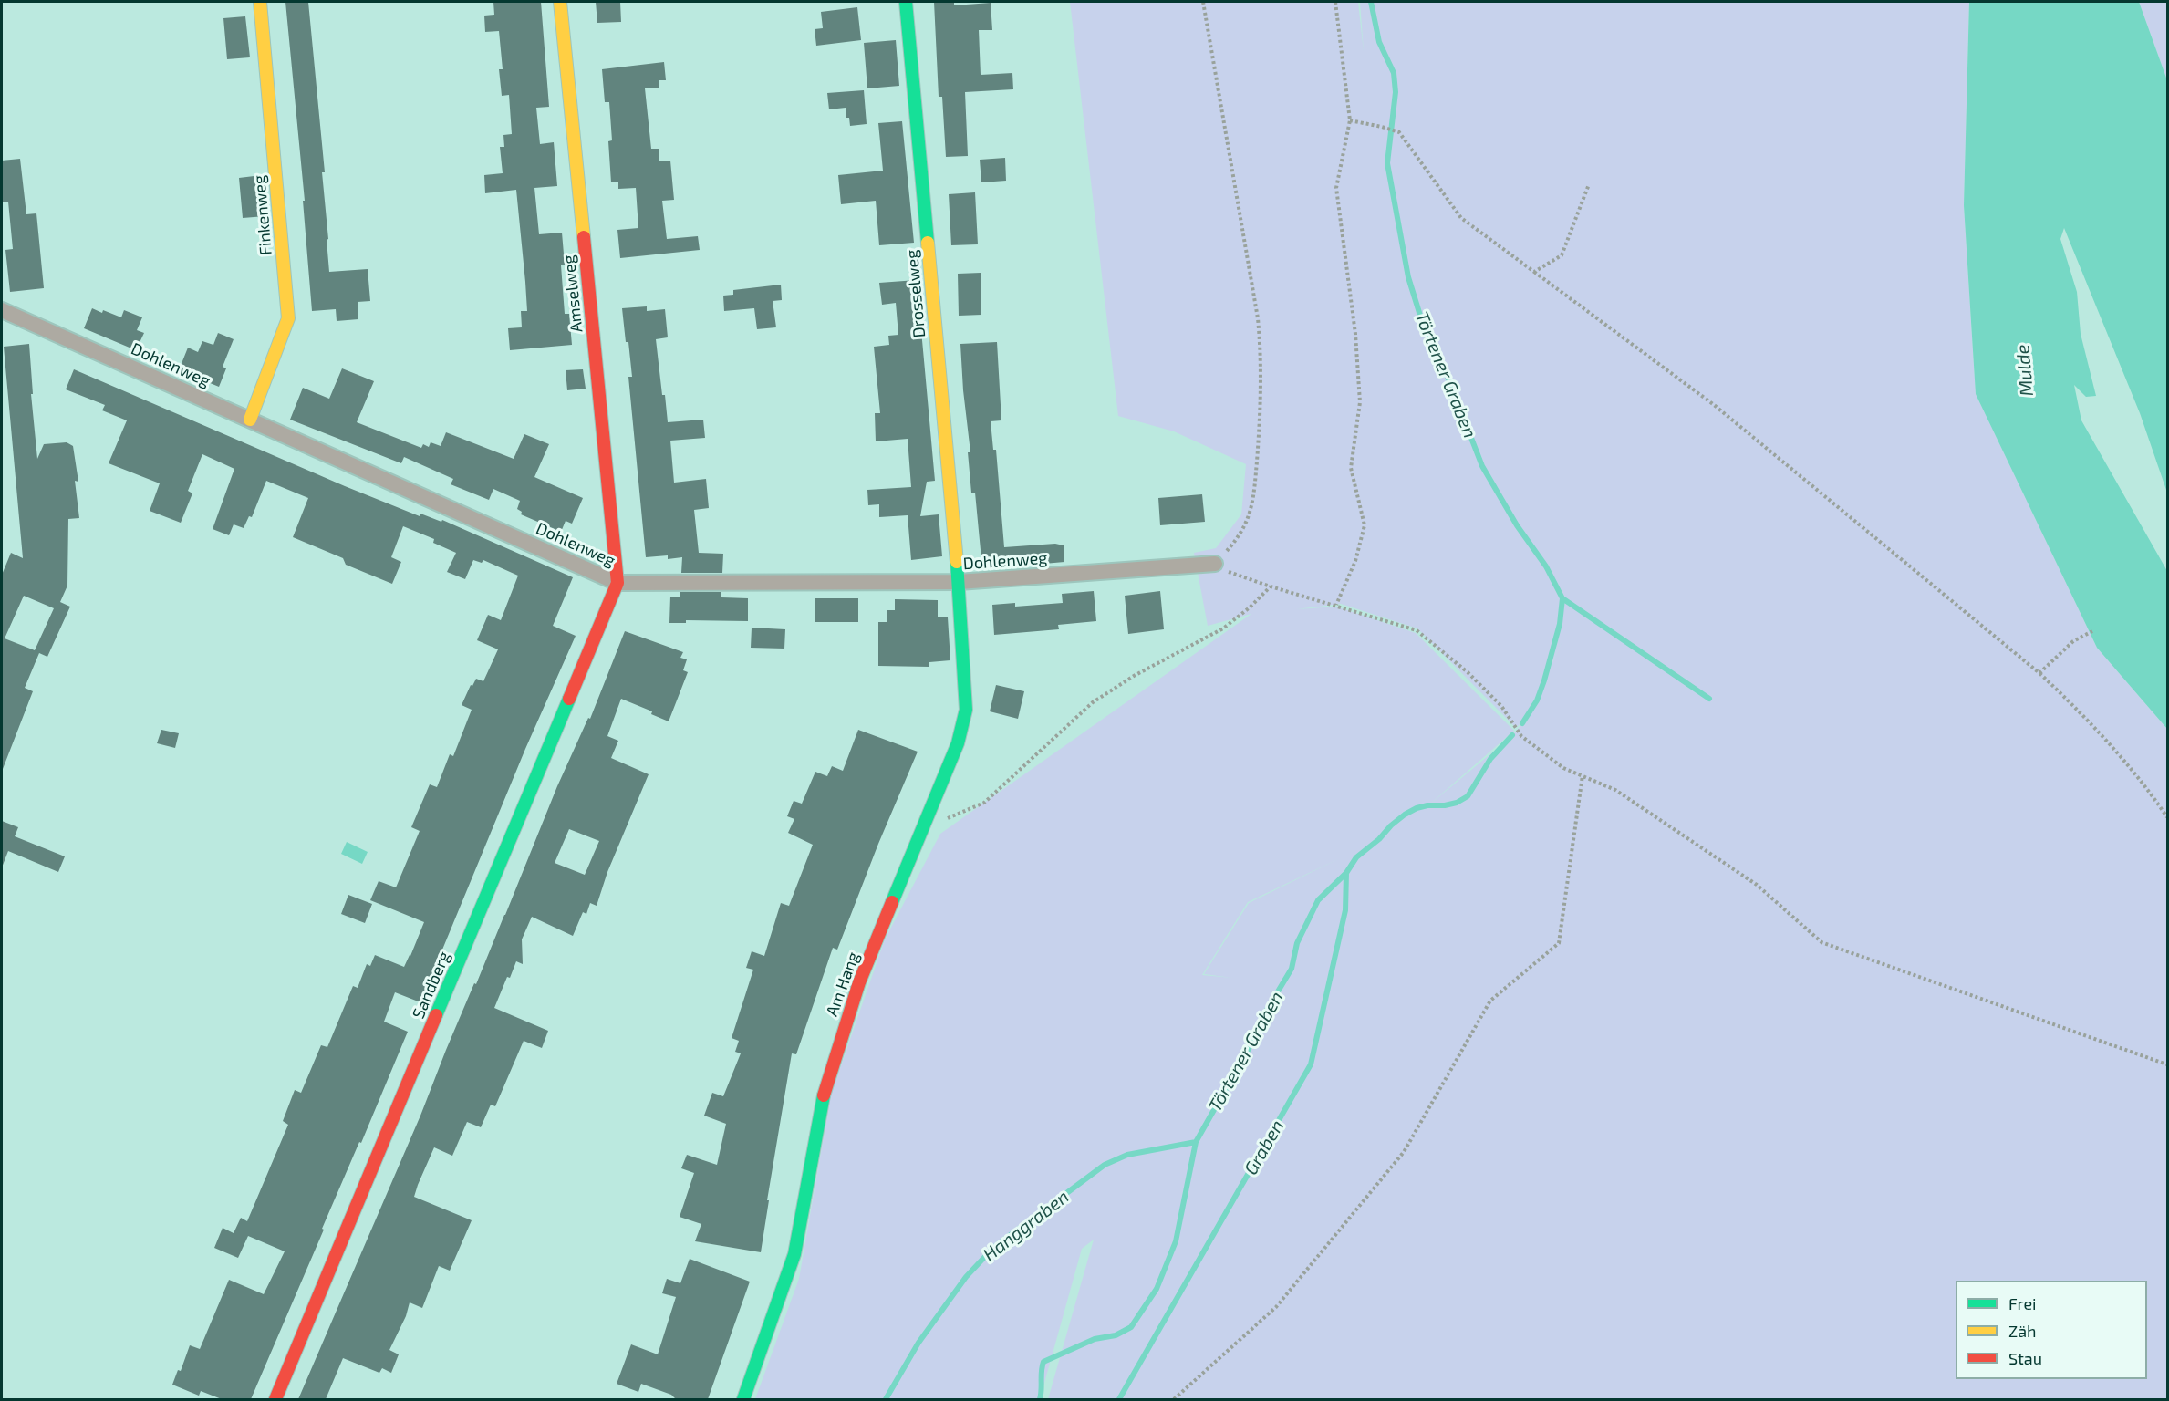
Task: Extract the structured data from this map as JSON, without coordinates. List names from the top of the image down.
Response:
{
  "streets": {
    "street": [
      "Finkenweg",
      "Amselweg",
      "Drosselweg",
      "Dohlenweg",
      "Am Hang",
      "Sandberg"
    ]
  },
  "crossings": [
    ["Finkenweg", "Dohlenweg"],
    ["Amselweg", "Dohlenweg"],
    ["Amselweg", "Sandberg"],
    ["Drosselweg", "Dohlenweg"],
    ["Drosselweg", "Am Hang"],
    ["Dohlenweg", "Am Hang"],
    ["Dohlenweg", "Sandberg"]
  ],
  "water": [
    "Mulde",
    "Törtener Graben",
    "Graben",
    "Hanggraben"
  ],
  "legend": ["Frei", "Zäh", "Stau"]
}
